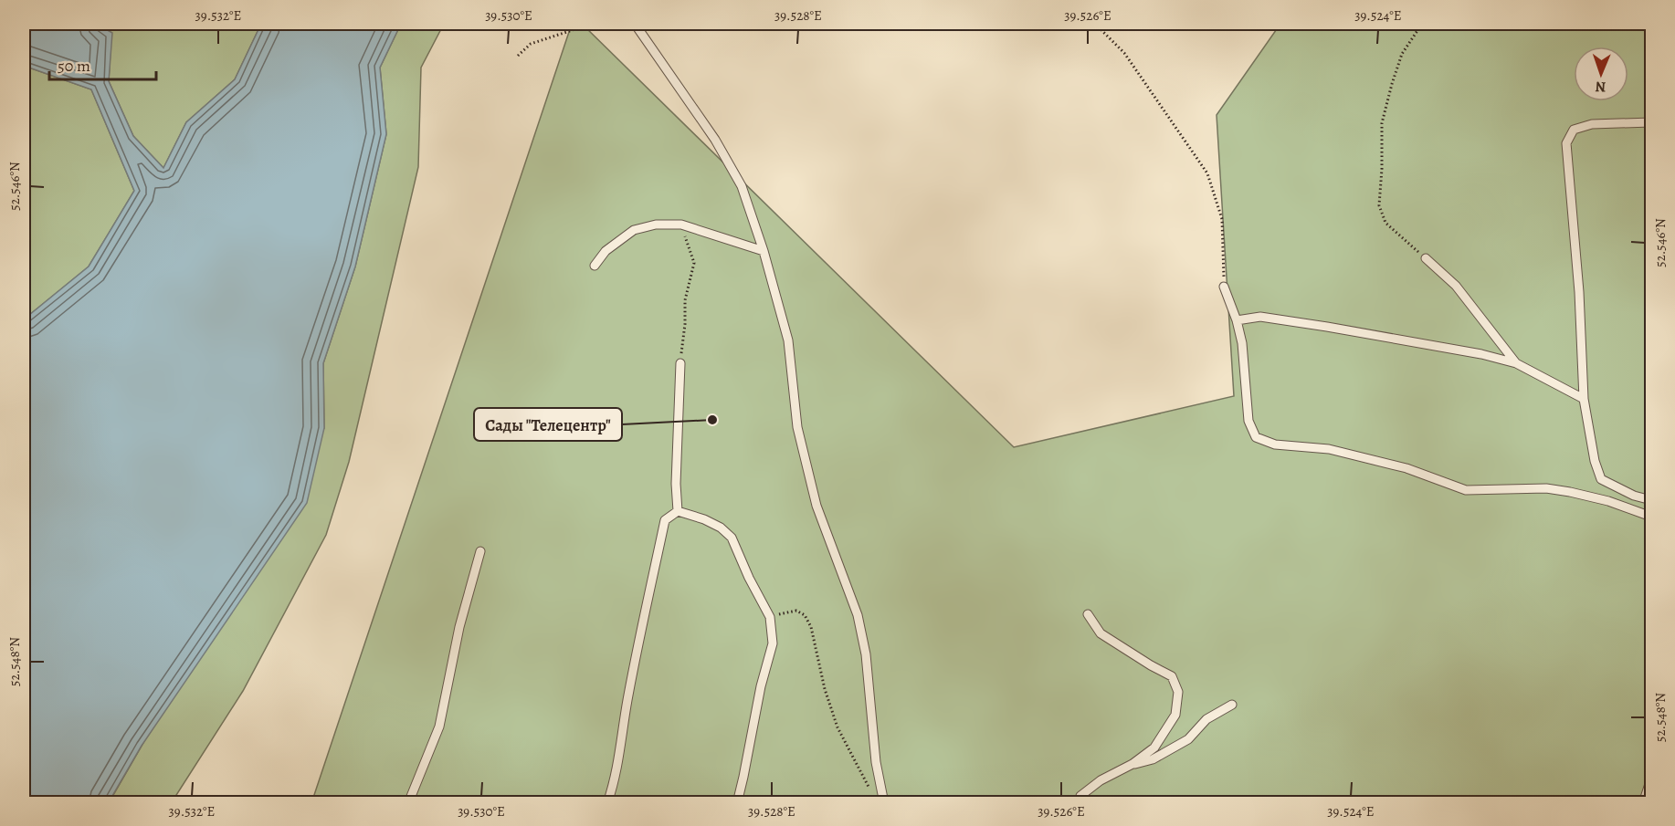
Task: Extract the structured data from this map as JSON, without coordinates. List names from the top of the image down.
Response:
{
  "places": ["Сады \"Телецентр\""],
  "scale_bar": "50 m",
  "north": "bottom",
  "coordinates": [
    "39.532°E",
    "39.530°E",
    "39.528°E",
    "39.526°E",
    "39.524°E",
    "52.546°N",
    "52.548°N"
  ]
}
